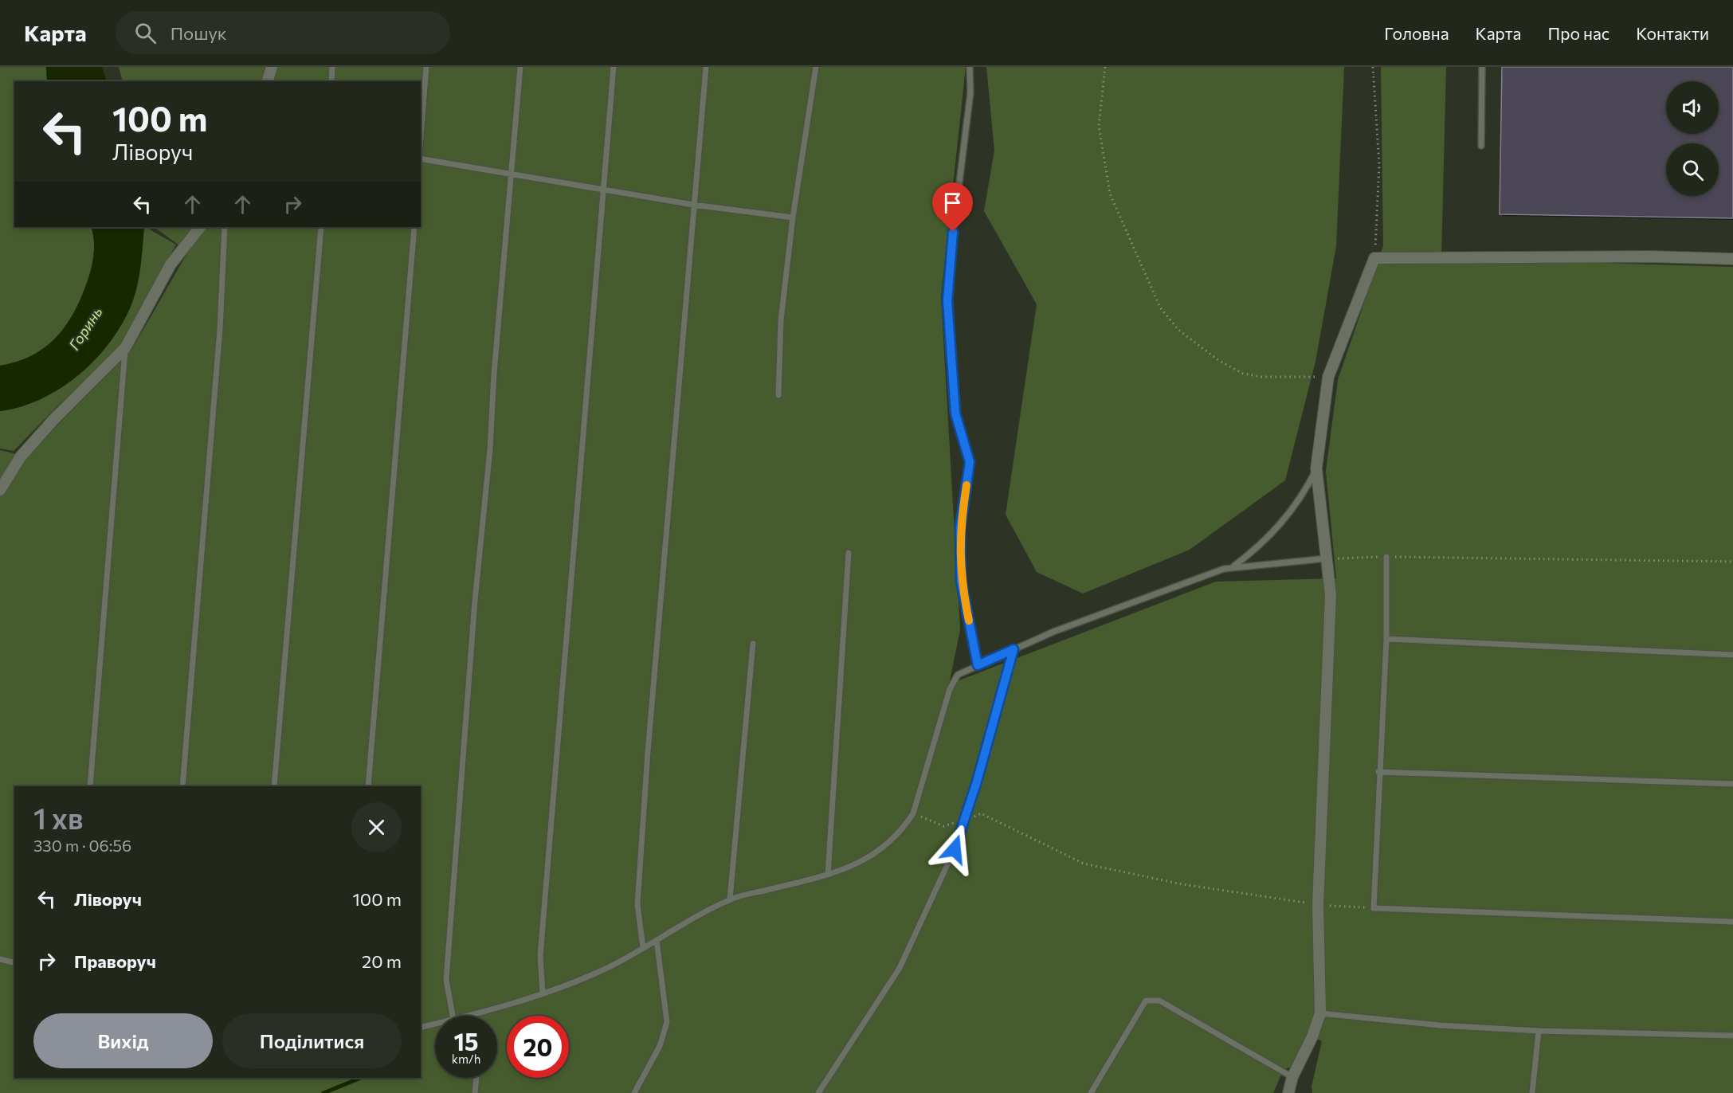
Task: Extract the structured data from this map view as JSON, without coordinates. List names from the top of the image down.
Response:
{
  "water": ["Горинь"],
  "page": {
    "header": "Карта",
    "search": "Пошук",
    "nav": [
      "Головна",
      "Карта",
      "Про нас",
      "Контакти"
    ],
    "turn": ["100 m", "Ліворуч"],
    "heading": ["1 хв", "330 m · 06:56"],
    "list": [
      {
        "name": "Ліворуч",
        "value": "100 m"
      },
      {
        "name": "Праворуч",
        "value": "20 m"
      }
    ],
    "buttons": ["Вихід", "Поділитися"],
    "speed": "15 km/h",
    "limit": "20"
  }
}
